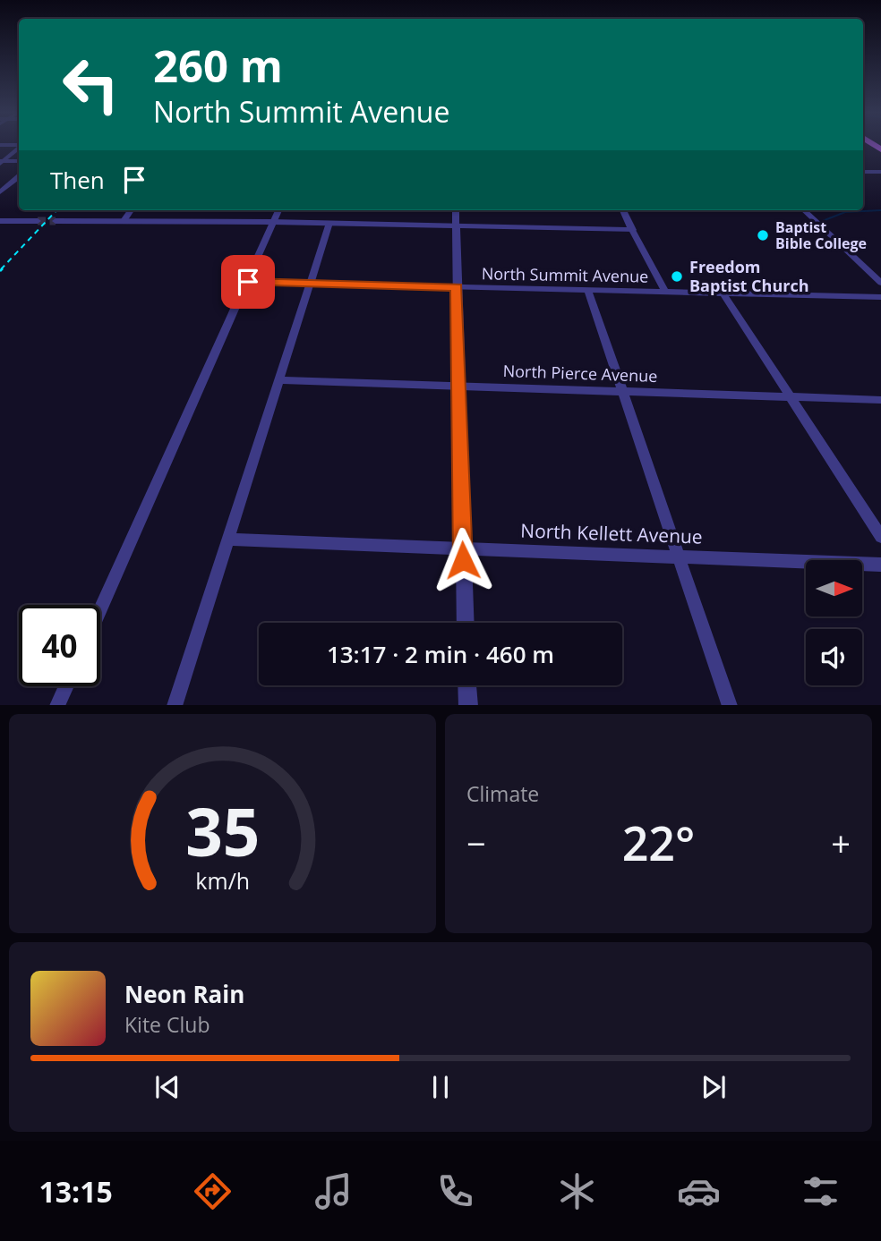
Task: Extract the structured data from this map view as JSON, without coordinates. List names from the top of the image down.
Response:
{
  "streets": {
    "street": ["North Summit Avenue", "North Pierce Avenue", "North Kellett Avenue"]
  },
  "places": ["Baptist Bible College", "Freedom Baptist Church"],
  "north": "right",
  "page": {
    "turn": ["260 m", "North Summit Avenue"],
    "then": "Then",
    "limit": "40",
    "trip": "13:17 · 2 min · 460 m",
    "tile": "Climate",
    "heat": ["−", "22°", "+"],
    "song": ["Neon Rain", "Kite Club"],
    "tabs": "13:15",
    "gauge": ["35", "km/h"]
  }
}
